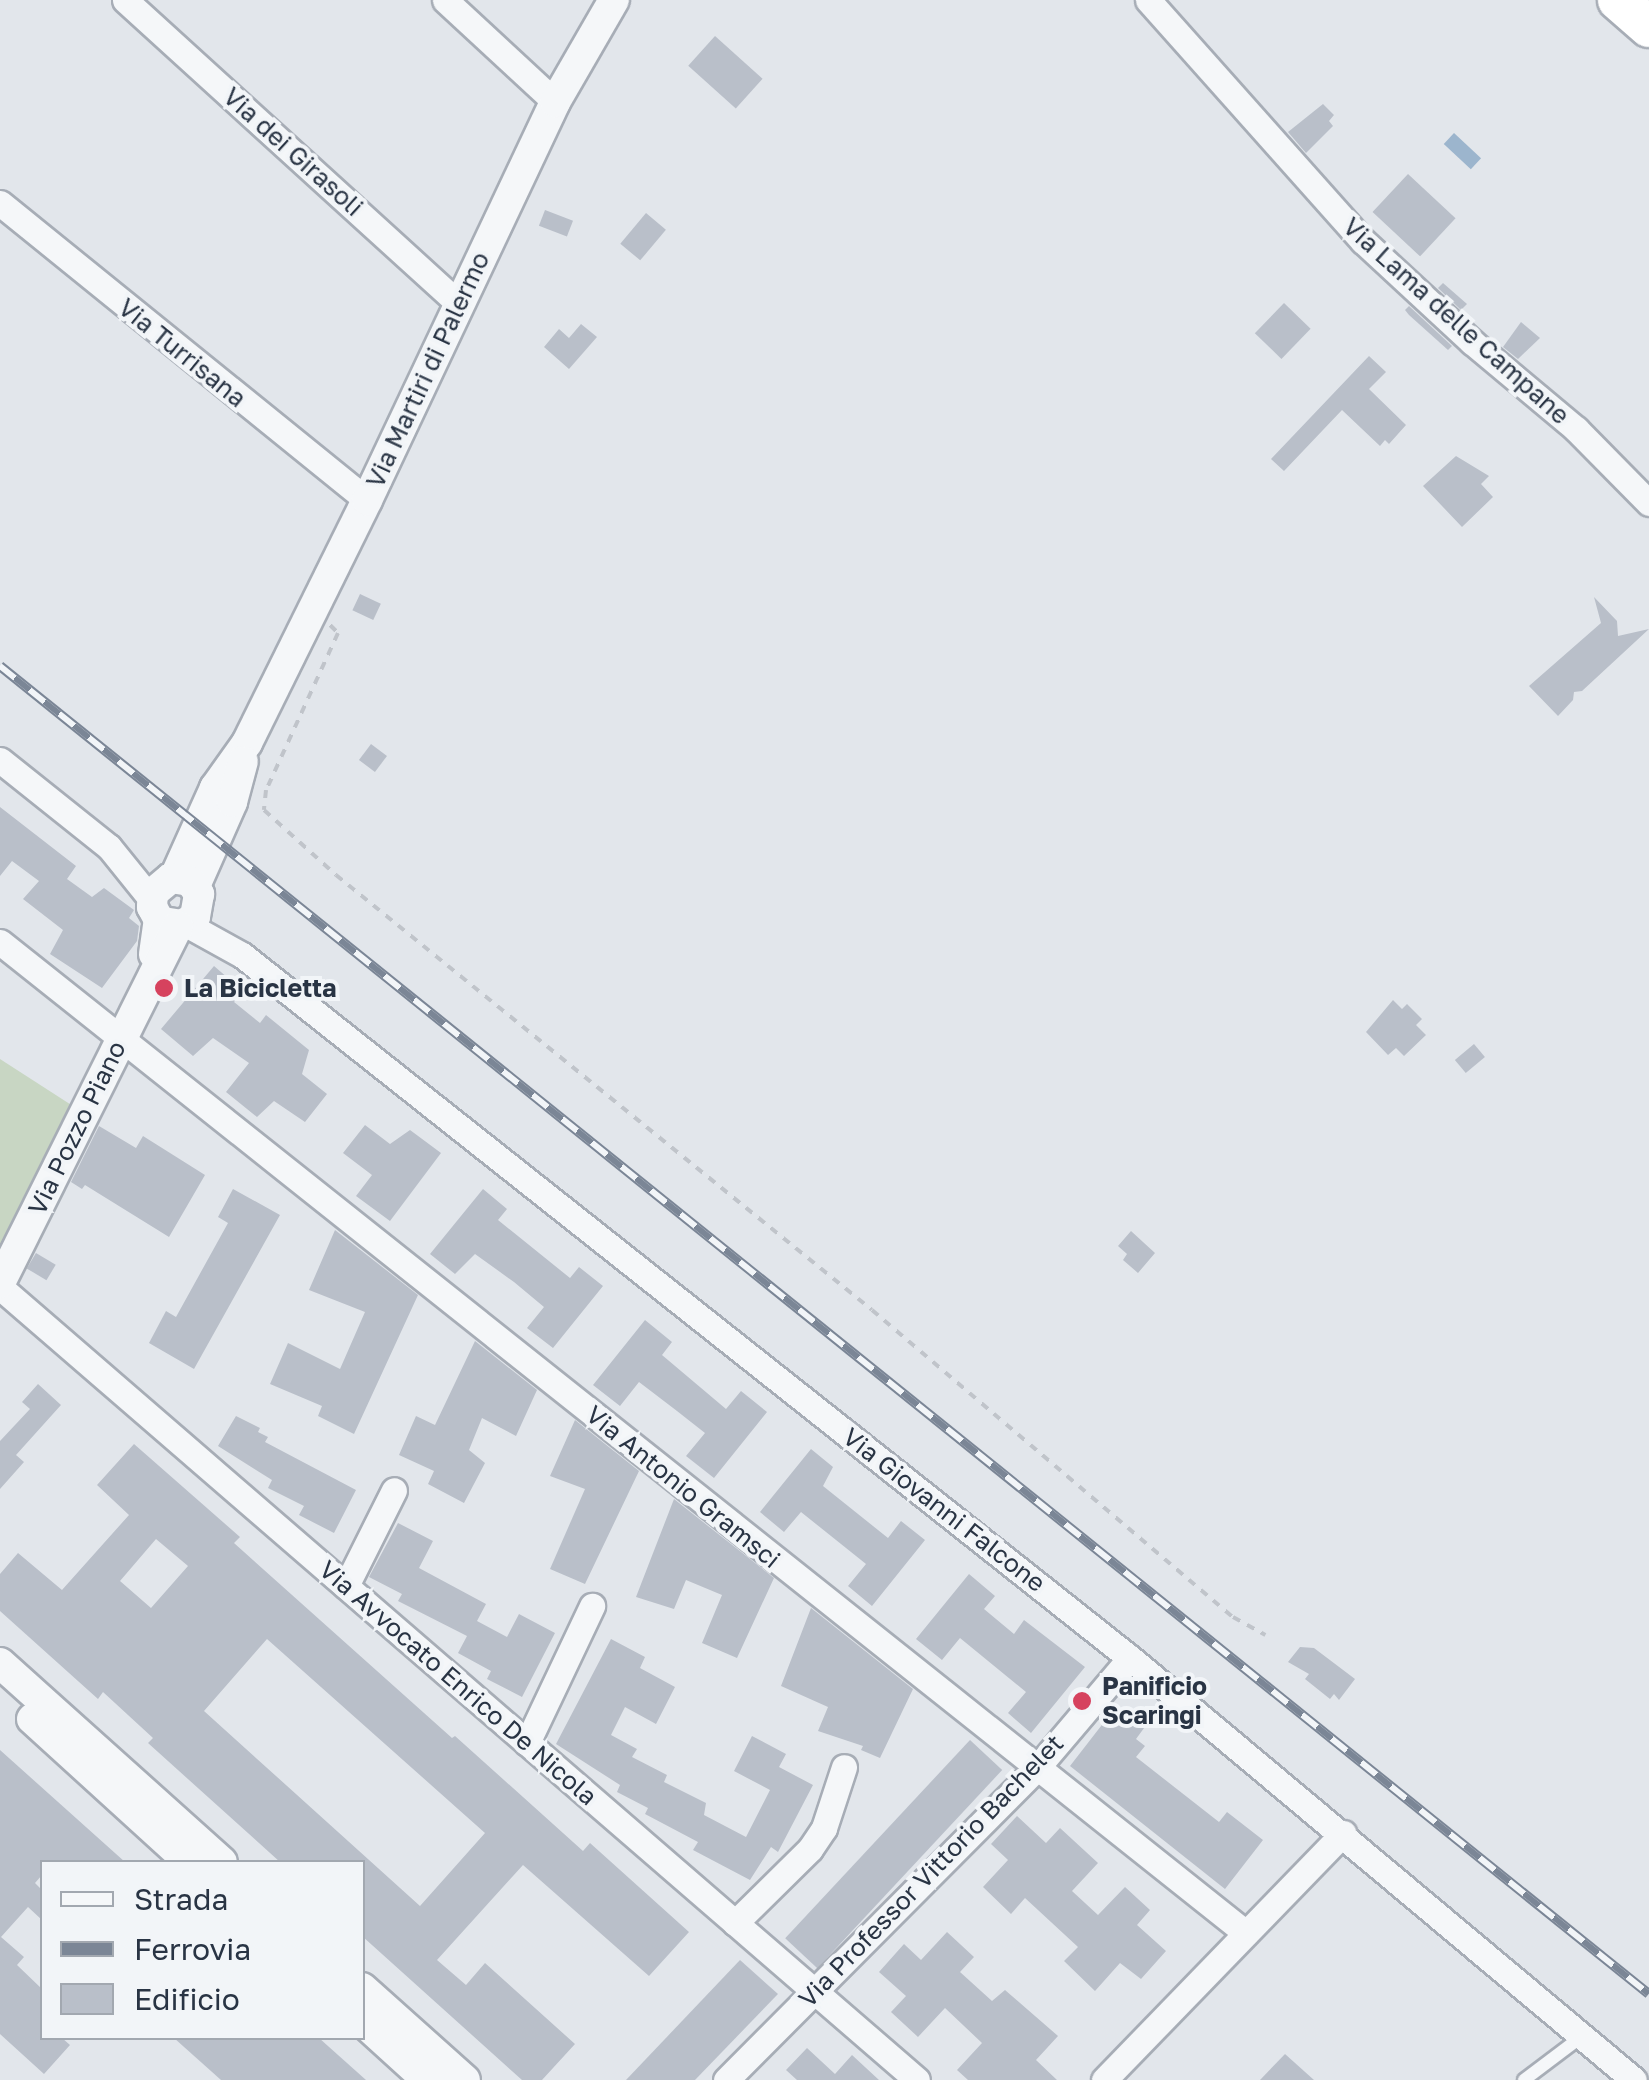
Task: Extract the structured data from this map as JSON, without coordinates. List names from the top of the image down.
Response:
{
  "streets": {
    "street": [
      "Via dei Girasoli",
      "Via Lama delle Campane",
      "Via Turrisana",
      "Via Martiri di Palermo",
      "Via Pozzo Piano",
      "Via Antonio Gramsci",
      "Via Giovanni Falcone",
      "Via Avvocato Enrico De Nicola",
      "Via Professor Vittorio Bachelet"
    ]
  },
  "crossings": [
    ["Via dei Girasoli", "Via Martiri di Palermo"],
    ["Via Turrisana", "Via Martiri di Palermo"],
    ["Via Martiri di Palermo", "Via Pozzo Piano"],
    ["Via Pozzo Piano", "Via Antonio Gramsci"],
    ["Via Pozzo Piano", "Via Giovanni Falcone"],
    ["Via Pozzo Piano", "Via Avvocato Enrico De Nicola"],
    ["Via Antonio Gramsci", "Via Professor Vittorio Bachelet"],
    ["Via Giovanni Falcone", "Via Professor Vittorio Bachelet"],
    ["Via Avvocato Enrico De Nicola", "Via Professor Vittorio Bachelet"]
  ],
  "places": ["La Bicicletta", "Panificio Scaringi"],
  "legend": ["Strada", "Ferrovia", "Edificio"]
}
